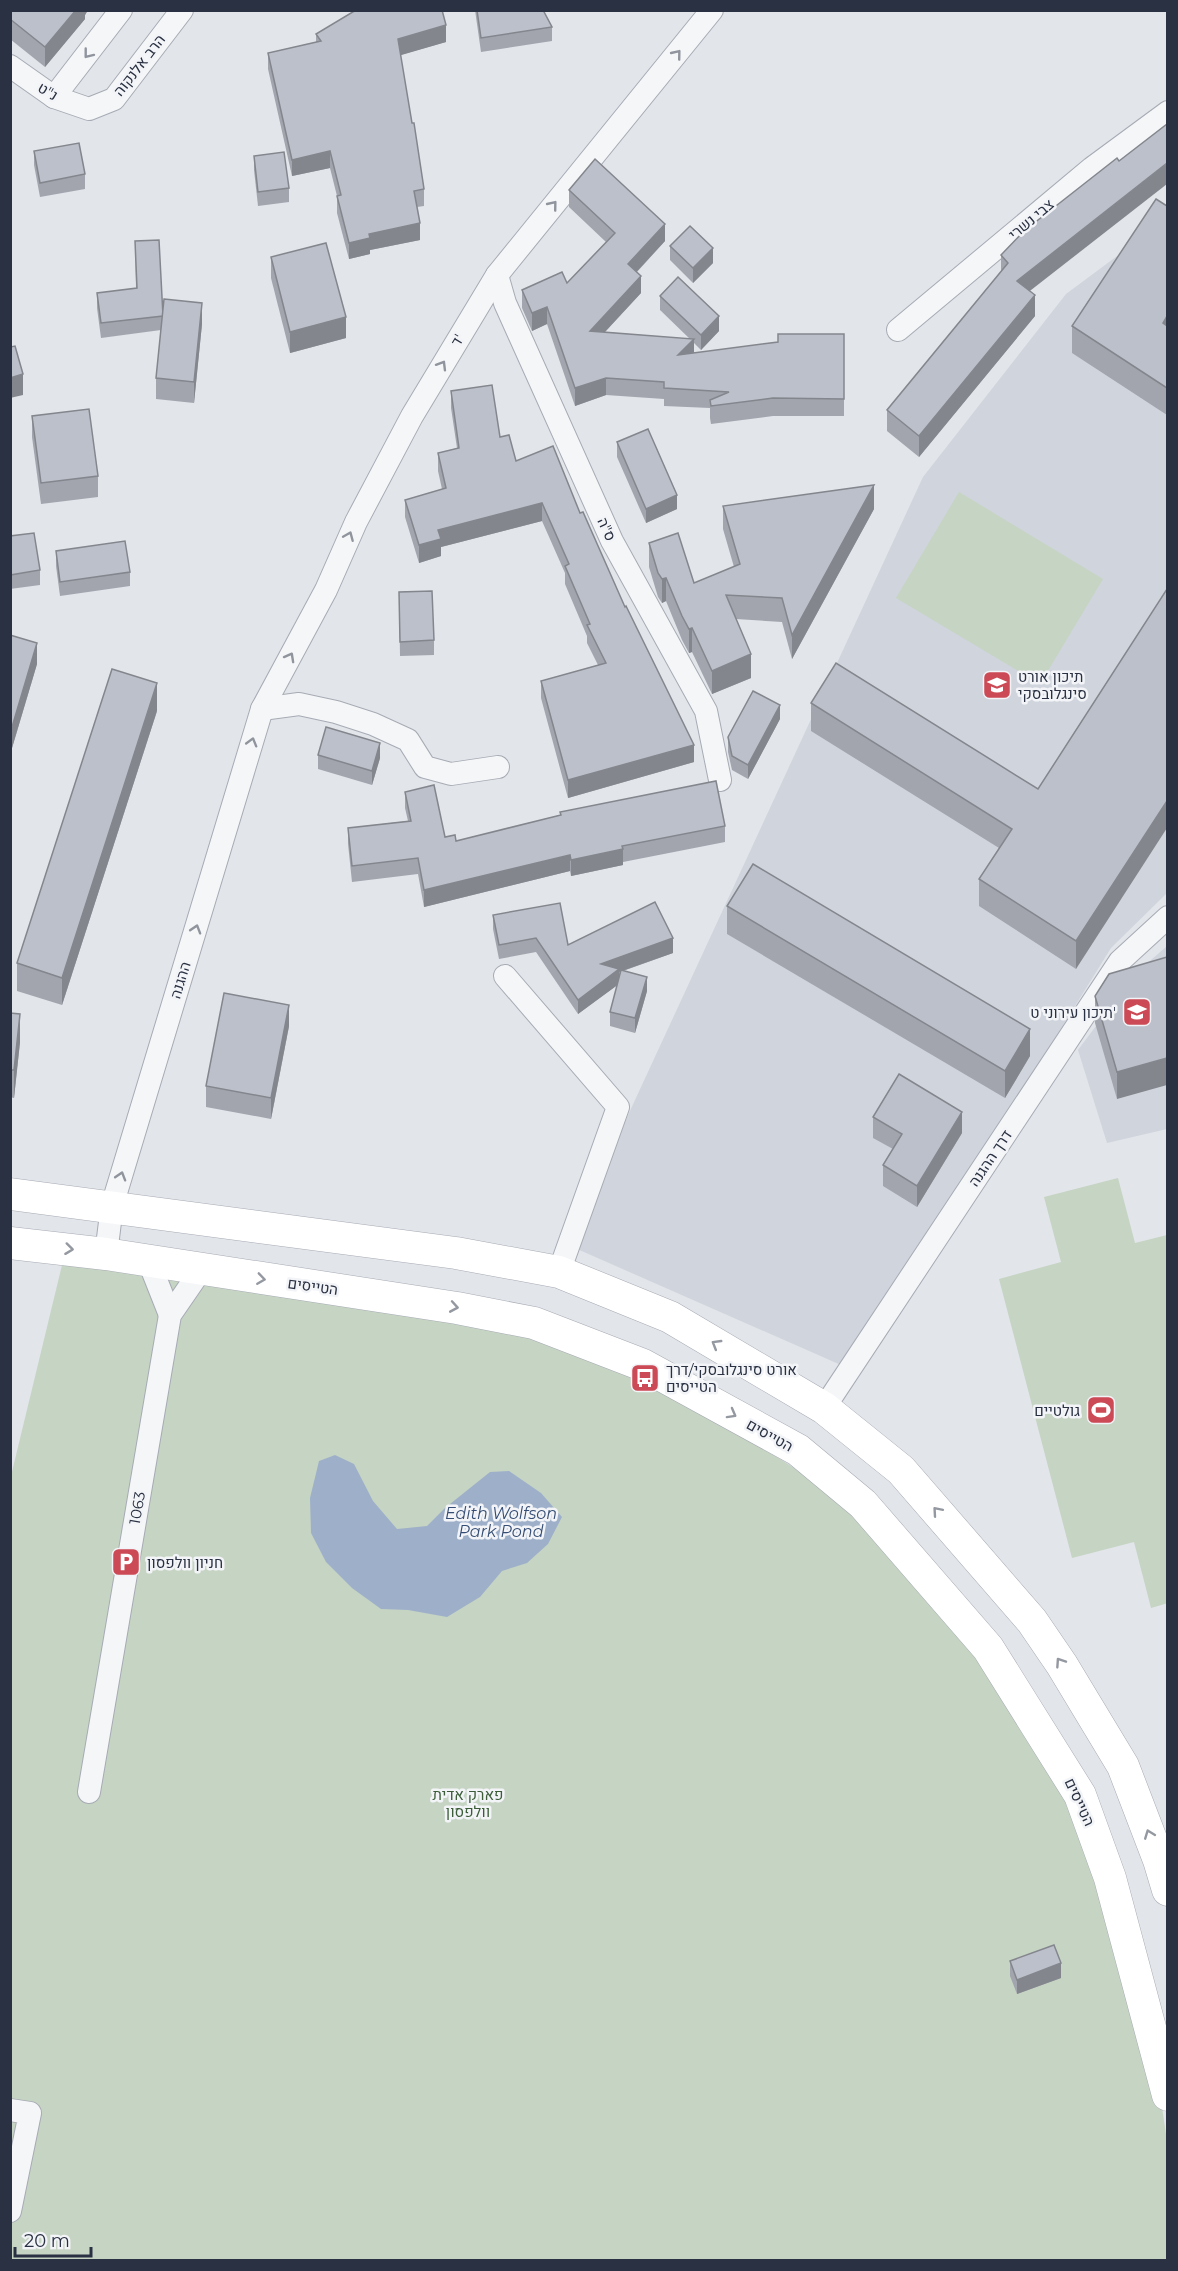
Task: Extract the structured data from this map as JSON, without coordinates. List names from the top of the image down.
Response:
{
  "streets": {
    "main road": ["הטייסים"],
    "street": [
      "הרב אלנקוה",
      "נ\"ט",
      "צבי נשרי",
      "ד'",
      "ס\"ה",
      "ההגנה",
      "דרך ההגנה",
      "1063"
    ]
  },
  "crossings": [
    ["הרב אלנקוה", "נ\"ט"],
    ["ד'", "ס\"ה"],
    ["ד'", "ההגנה"],
    ["ההגנה", "הטייסים"],
    ["הטייסים", "1063"]
  ],
  "one_way": ["ד'", "ההגנה"],
  "water": ["Edith Wolfson Park Pond"],
  "parks": ["פארק אדית וולפסון"],
  "places": {
    "school or university": ["תיכון אורט סינגלובסקי", "תיכון עירוני ט'"],
    "bus stop": ["אורט סינגלובסקי/דרך הטייסים"],
    "sports": ["גולטיים"],
    "parking": ["חניון וולפסון"]
  },
  "scale_bar": "20 m"
}
